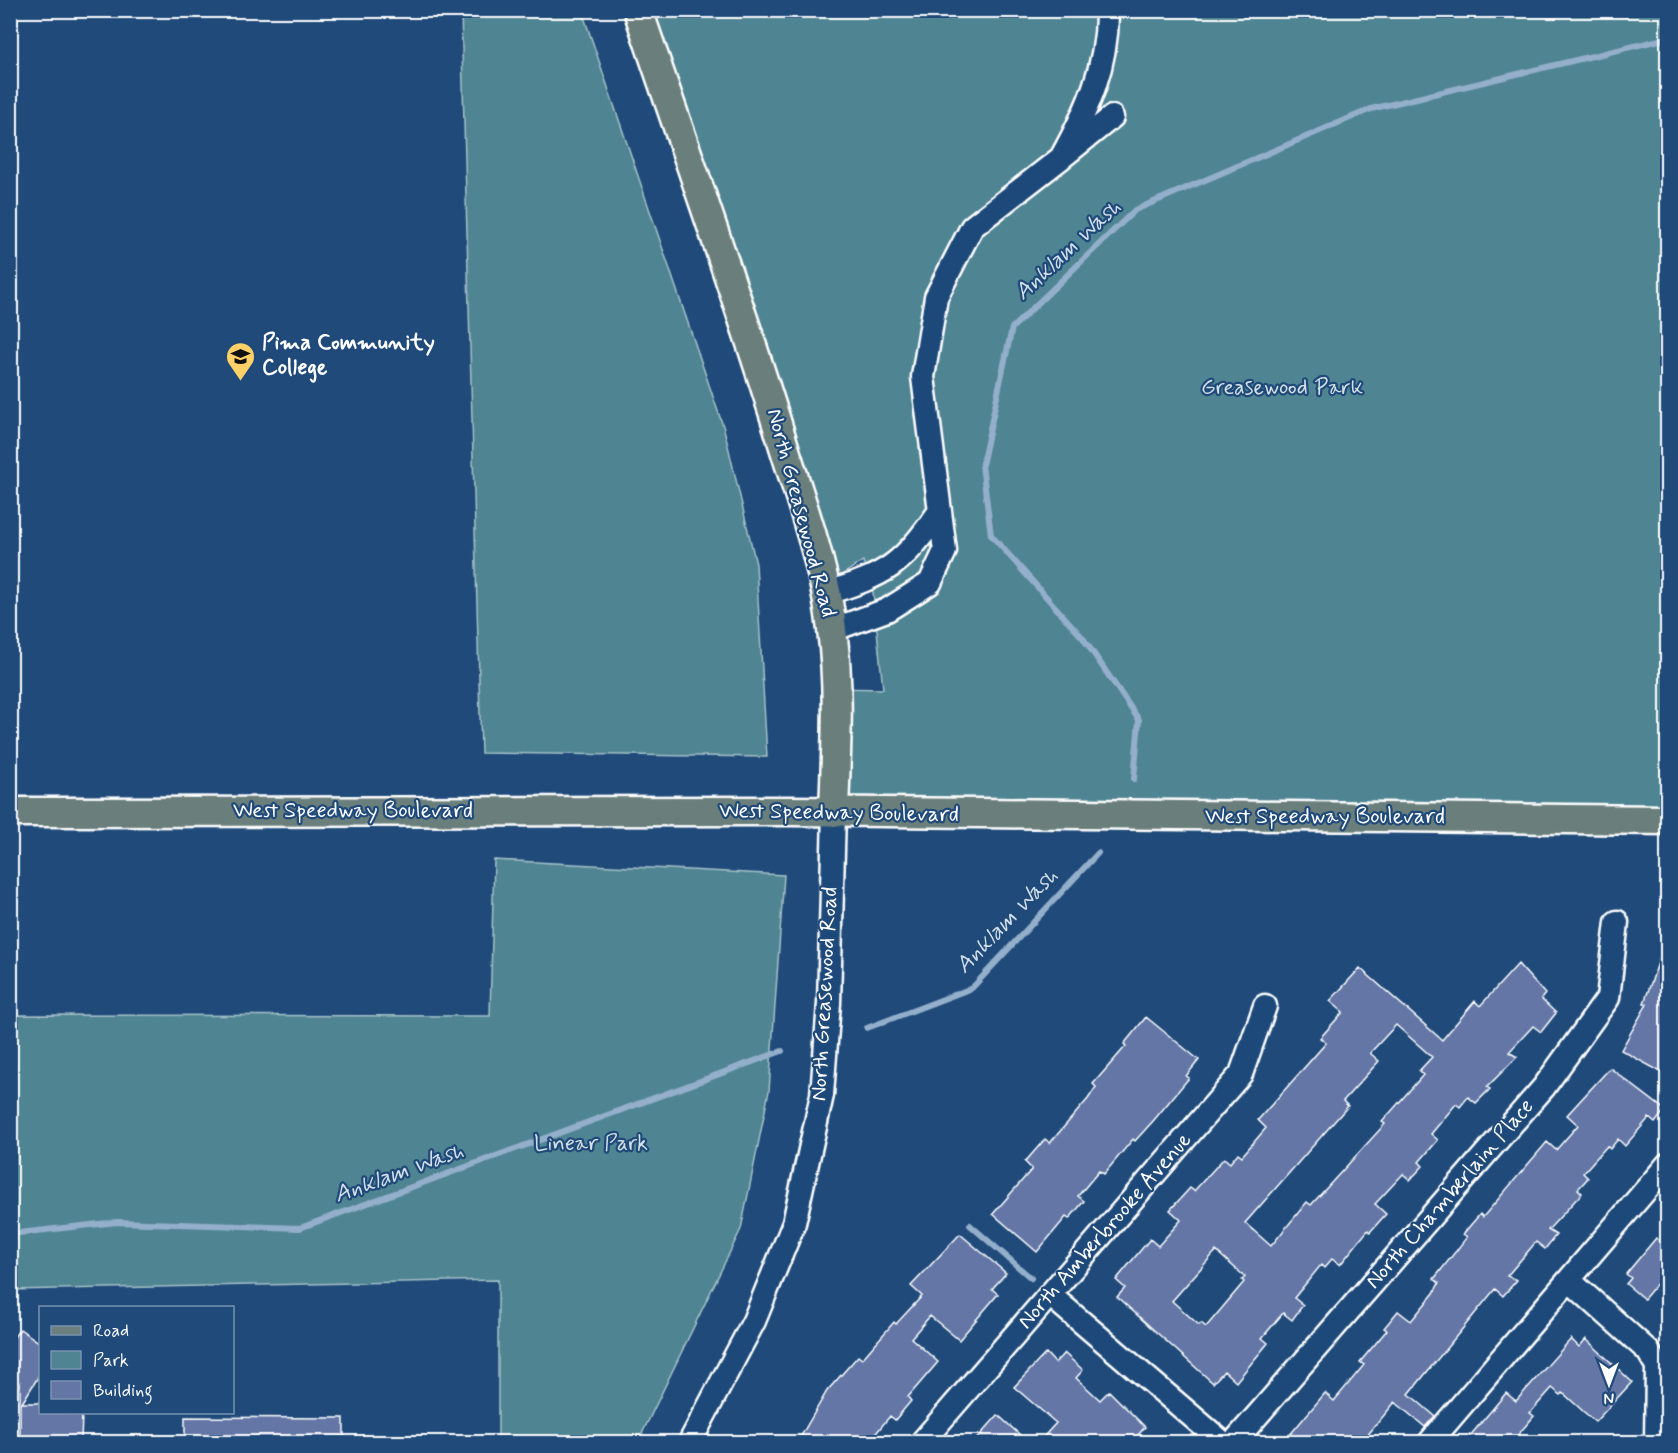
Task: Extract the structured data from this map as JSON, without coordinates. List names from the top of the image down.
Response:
{
  "streets": {
    "main road": ["North Greasewood Road", "West Speedway Boulevard"],
    "street": ["North Chamberlain Place", "North Amberbrooke Avenue"]
  },
  "crossings": [
    ["North Greasewood Road", "West Speedway Boulevard"]
  ],
  "water": ["Anklam Wash"],
  "parks": ["Greasewood Park", "Linear Park"],
  "places": {
    "school or university": ["Pima Community College"]
  },
  "legend": ["Road", "Park", "Building"],
  "north": "bottom"
}
